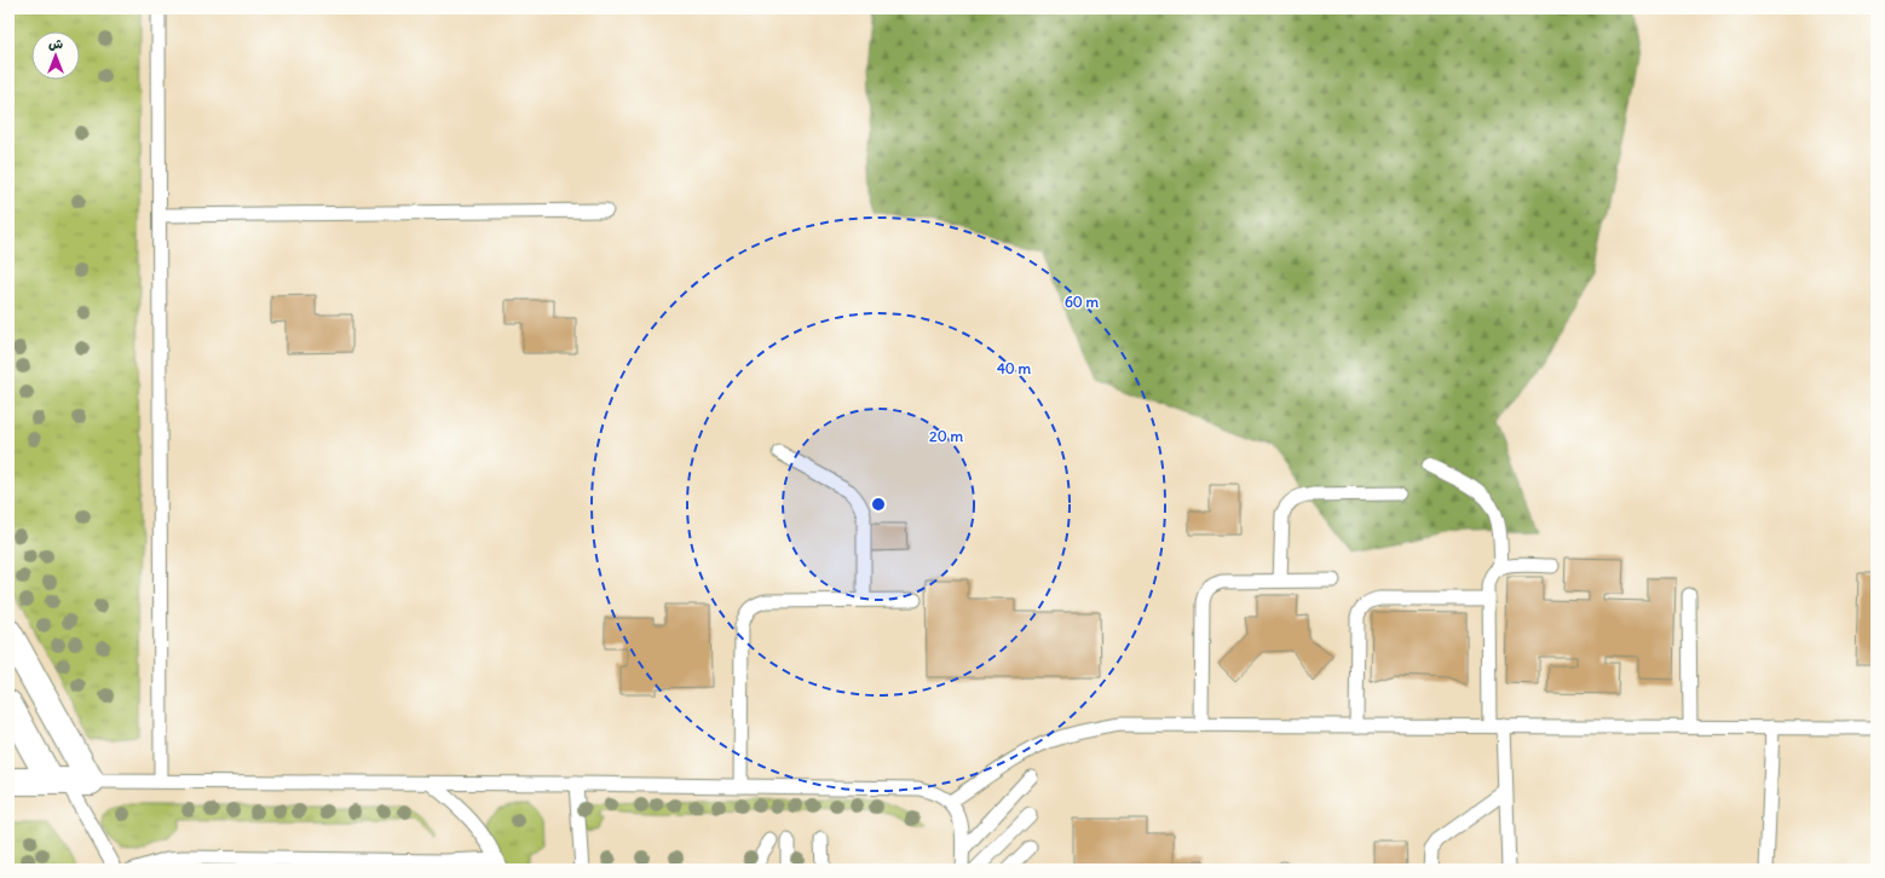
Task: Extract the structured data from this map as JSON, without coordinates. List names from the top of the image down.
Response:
{
  "north": "top",
  "rings": ["60 m", "40 m", "20 m"]
}
